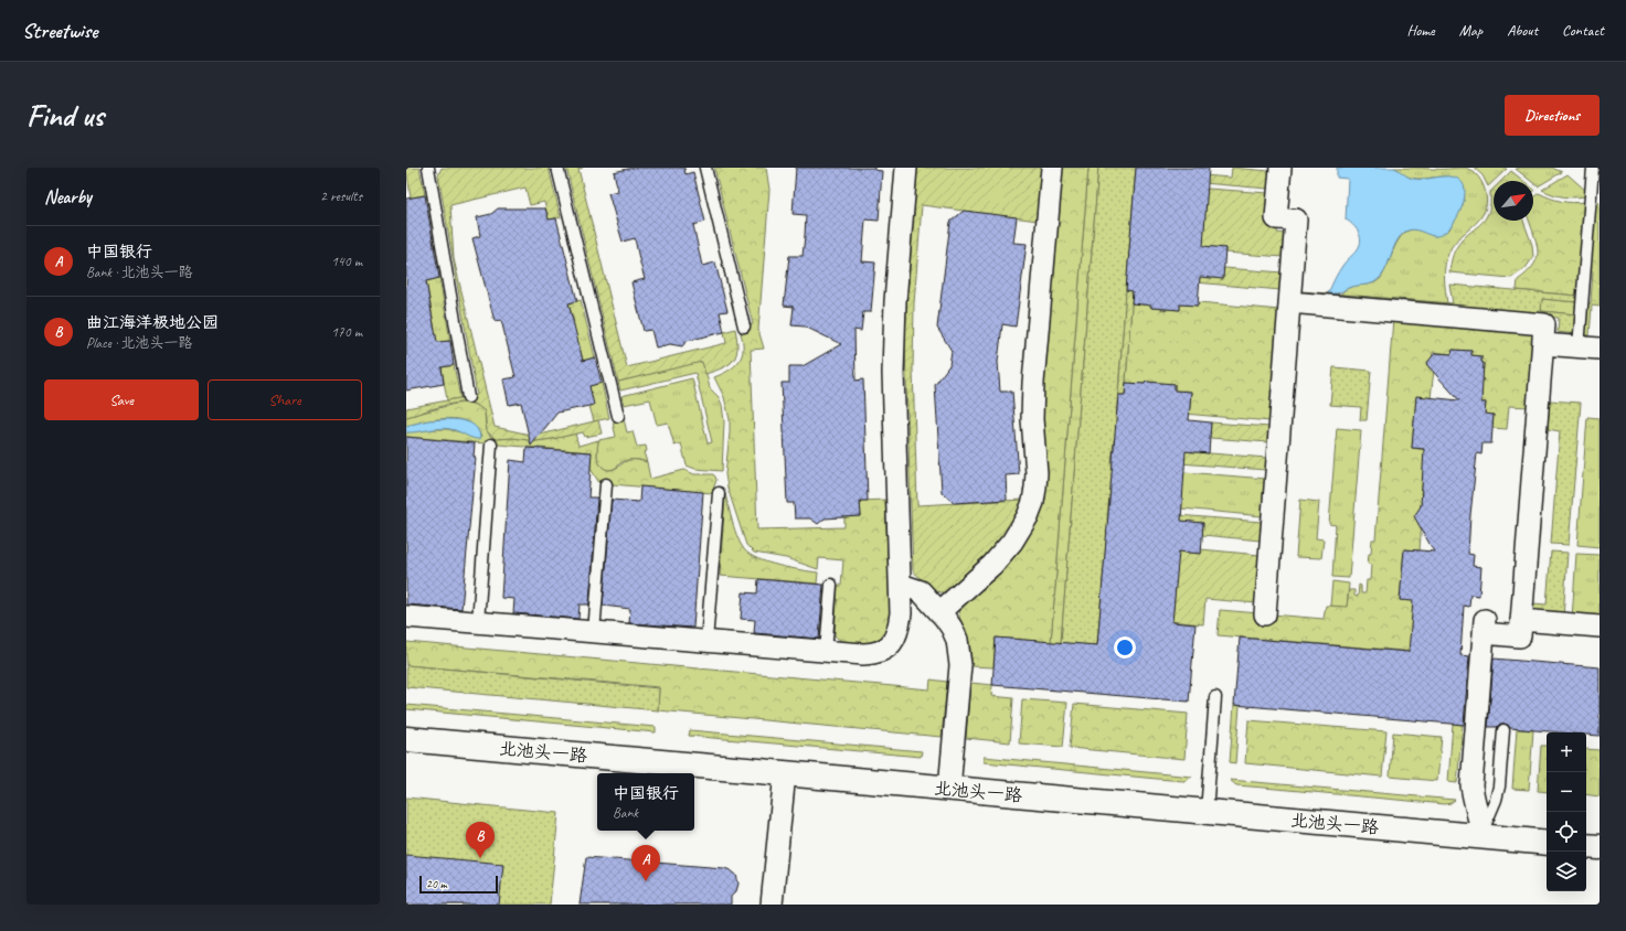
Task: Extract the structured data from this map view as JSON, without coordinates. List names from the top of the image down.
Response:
{
  "streets": {
    "street": ["北池头一路"]
  },
  "scale_bar": "20 m",
  "north": "top right",
  "page": {
    "header": "Streetwise",
    "nav": [
      "Home",
      "Map",
      "About",
      "Contact"
    ],
    "buttons": [
      "Directions",
      ["Save", "Share"]
    ],
    "title": "Find us",
    "heading": ["Nearby", "2 results"],
    "list": [
      {
        "mark": "A",
        "name": "中国银行",
        "note": "Bank · 北池头一路",
        "value": "140 m"
      },
      {
        "mark": "B",
        "name": "曲江海洋极地公园",
        "note": "Place · 北池头一路",
        "value": "170 m"
      }
    ],
    "map_buttons": ["+", "−"],
    "popup": ["中国银行", "Bank"],
    "pins": ["B", "A"],
    "scale": "20 m"
  }
}
